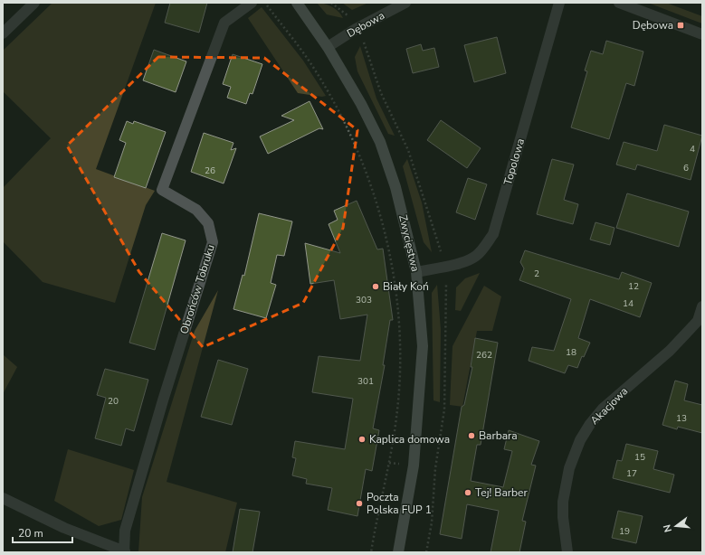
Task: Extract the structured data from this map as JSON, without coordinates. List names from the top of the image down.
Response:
{
  "streets": {
    "main road": ["Zwycięstwa"],
    "street": [
      "Dębowa",
      "Topolowa",
      "Obrońców Tobruku",
      "Akacjowa"
    ]
  },
  "crossings": [
    ["Dębowa", "Zwycięstwa"],
    ["Topolowa", "Zwycięstwa"]
  ],
  "places": {
    "transit": ["Dębowa"],
    "other": [
      "Biały Koń",
      "Barbara",
      "Kaplica domowa",
      "Tej! Barber",
      "Poczta Polska FUP 1"
    ]
  },
  "house_numbers": [
    "4",
    "6",
    "26",
    "2",
    "12",
    "303",
    "14",
    "18",
    "262",
    "301",
    "20",
    "13",
    "15",
    "17",
    "19"
  ],
  "scale_bar": "20 m",
  "north": "left"
}
